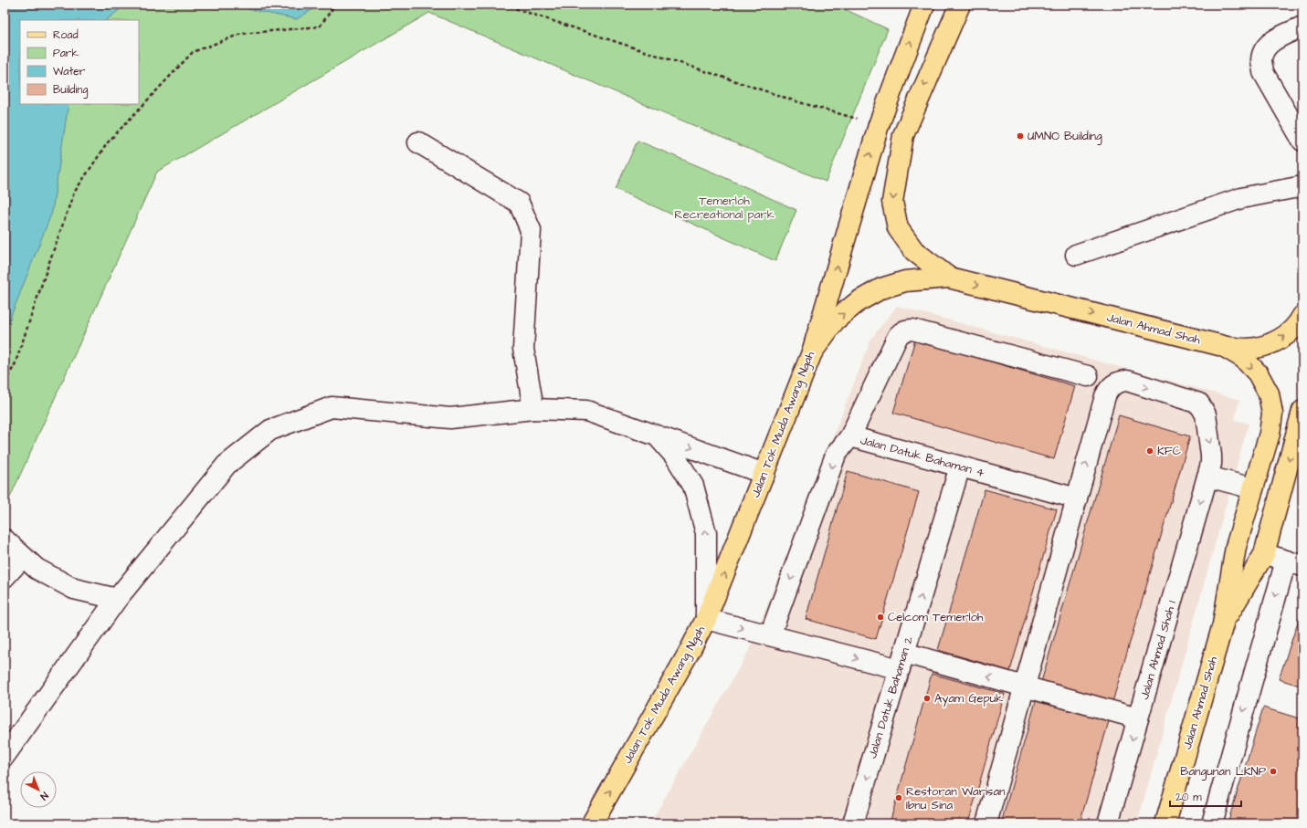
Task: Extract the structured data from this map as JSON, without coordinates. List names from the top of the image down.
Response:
{
  "streets": {
    "main road": ["Jalan Ahmad Shah", "Jalan Tok Muda Awang Ngah"],
    "street": ["Jalan Datuk Bahaman 4", "Jalan Ahmad Shah 1", "Jalan Datuk Bahaman 2"]
  },
  "crossings": [
    ["Jalan Ahmad Shah", "Jalan Tok Muda Awang Ngah"],
    ["Jalan Datuk Bahaman 4", "Jalan Ahmad Shah 1"],
    ["Jalan Datuk Bahaman 4", "Jalan Datuk Bahaman 2"]
  ],
  "one_way": ["Jalan Tok Muda Awang Ngah", "Jalan Datuk Bahaman 4"],
  "parks": ["Temerloh Recreational park"],
  "places": [
    "UMNO Building",
    "KFC",
    "Celcom Temerloh",
    "Ayam Gepuk",
    "Bangunan LKNP",
    "Restoran Warisan Ibnu Sina"
  ],
  "legend": [
    "Road",
    "Park",
    "Water",
    "Building"
  ],
  "scale_bar": "20 m",
  "north": "bottom right"
}
